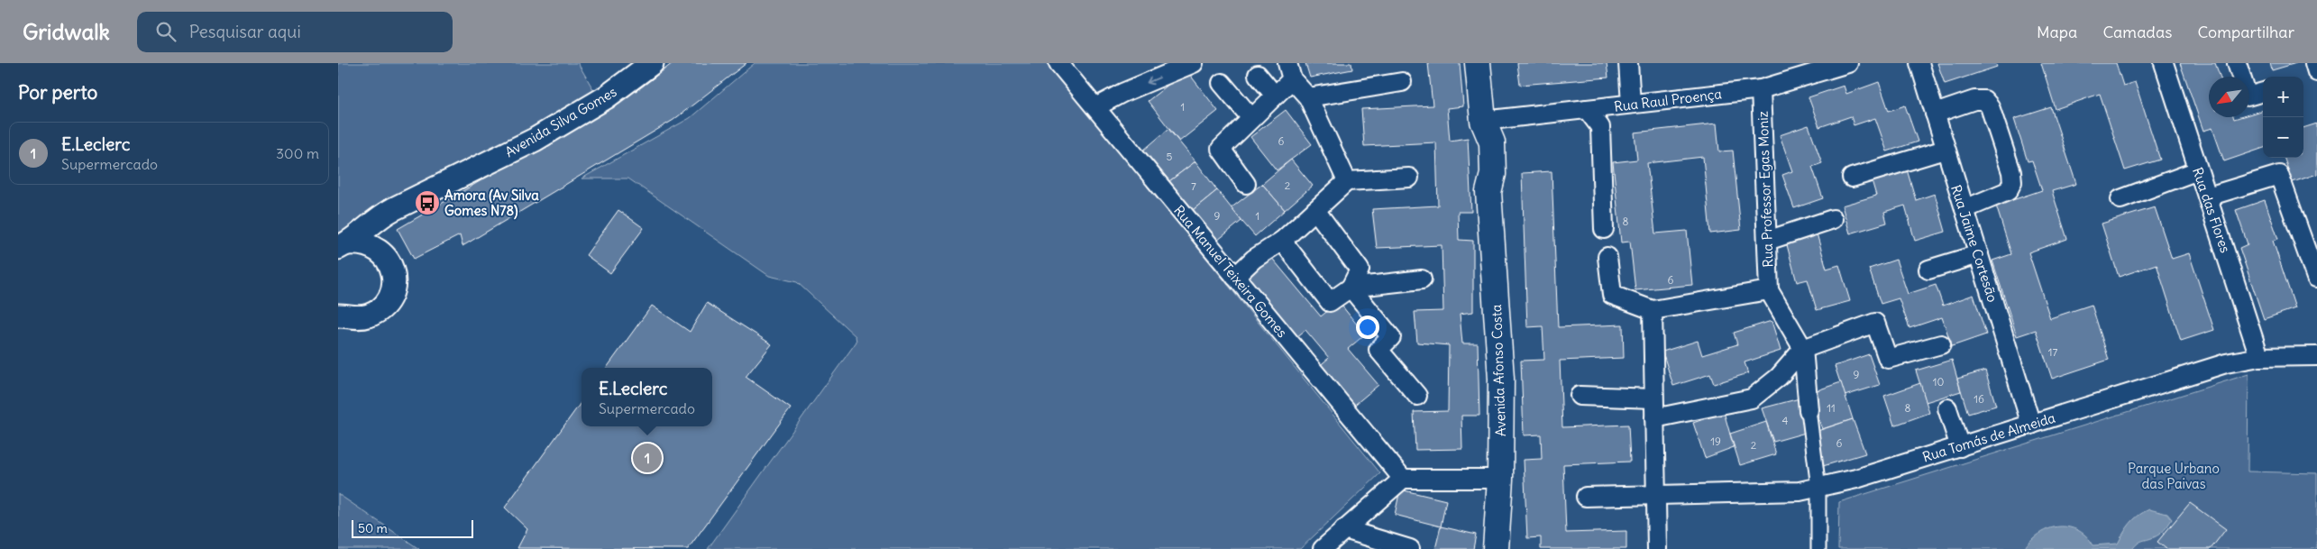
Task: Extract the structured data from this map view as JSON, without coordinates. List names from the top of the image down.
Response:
{
  "streets": {
    "main road": ["Avenida Afonso Costa"],
    "street": [
      "Rua Raul Proença",
      "Avenida Silva Gomes",
      "Rua Professor Egas Moniz",
      "Rua das Flores",
      "Rua Jaime Cortesão",
      "Rua Manuel Teixeira Gomes",
      "Rua Tomás de Almeida"
    ]
  },
  "crossings": [
    ["Rua Raul Proença", "Rua Professor Egas Moniz"],
    ["Rua Raul Proença", "Avenida Afonso Costa"],
    ["Rua das Flores", "Rua Tomás de Almeida"],
    ["Rua Jaime Cortesão", "Rua Tomás de Almeida"]
  ],
  "parks": ["Parque Urbano das Paivas"],
  "places": {
    "bus stop": ["Amora (Av Silva Gomes N78)"]
  },
  "house_numbers": [
    "1",
    "6",
    "5",
    "2",
    "7",
    "9",
    "1",
    "8",
    "6",
    "17",
    "9",
    "10",
    "16",
    "11",
    "8",
    "4",
    "19",
    "6",
    "2"
  ],
  "scale_bar": "50 m",
  "north": "bottom left",
  "page": {
    "header": "Gridwalk",
    "search": "Pesquisar aqui",
    "nav": ["Mapa", "Camadas", "Compartilhar"],
    "heading": "Por perto",
    "map_buttons": ["+", "−"],
    "list": [
      {
        "mark": "1",
        "name": "E.Leclerc",
        "note": "Supermercado",
        "value": "300 m"
      }
    ],
    "popup": ["E.Leclerc", "Supermercado"],
    "pins": "1",
    "scale": "50 m"
  }
}
